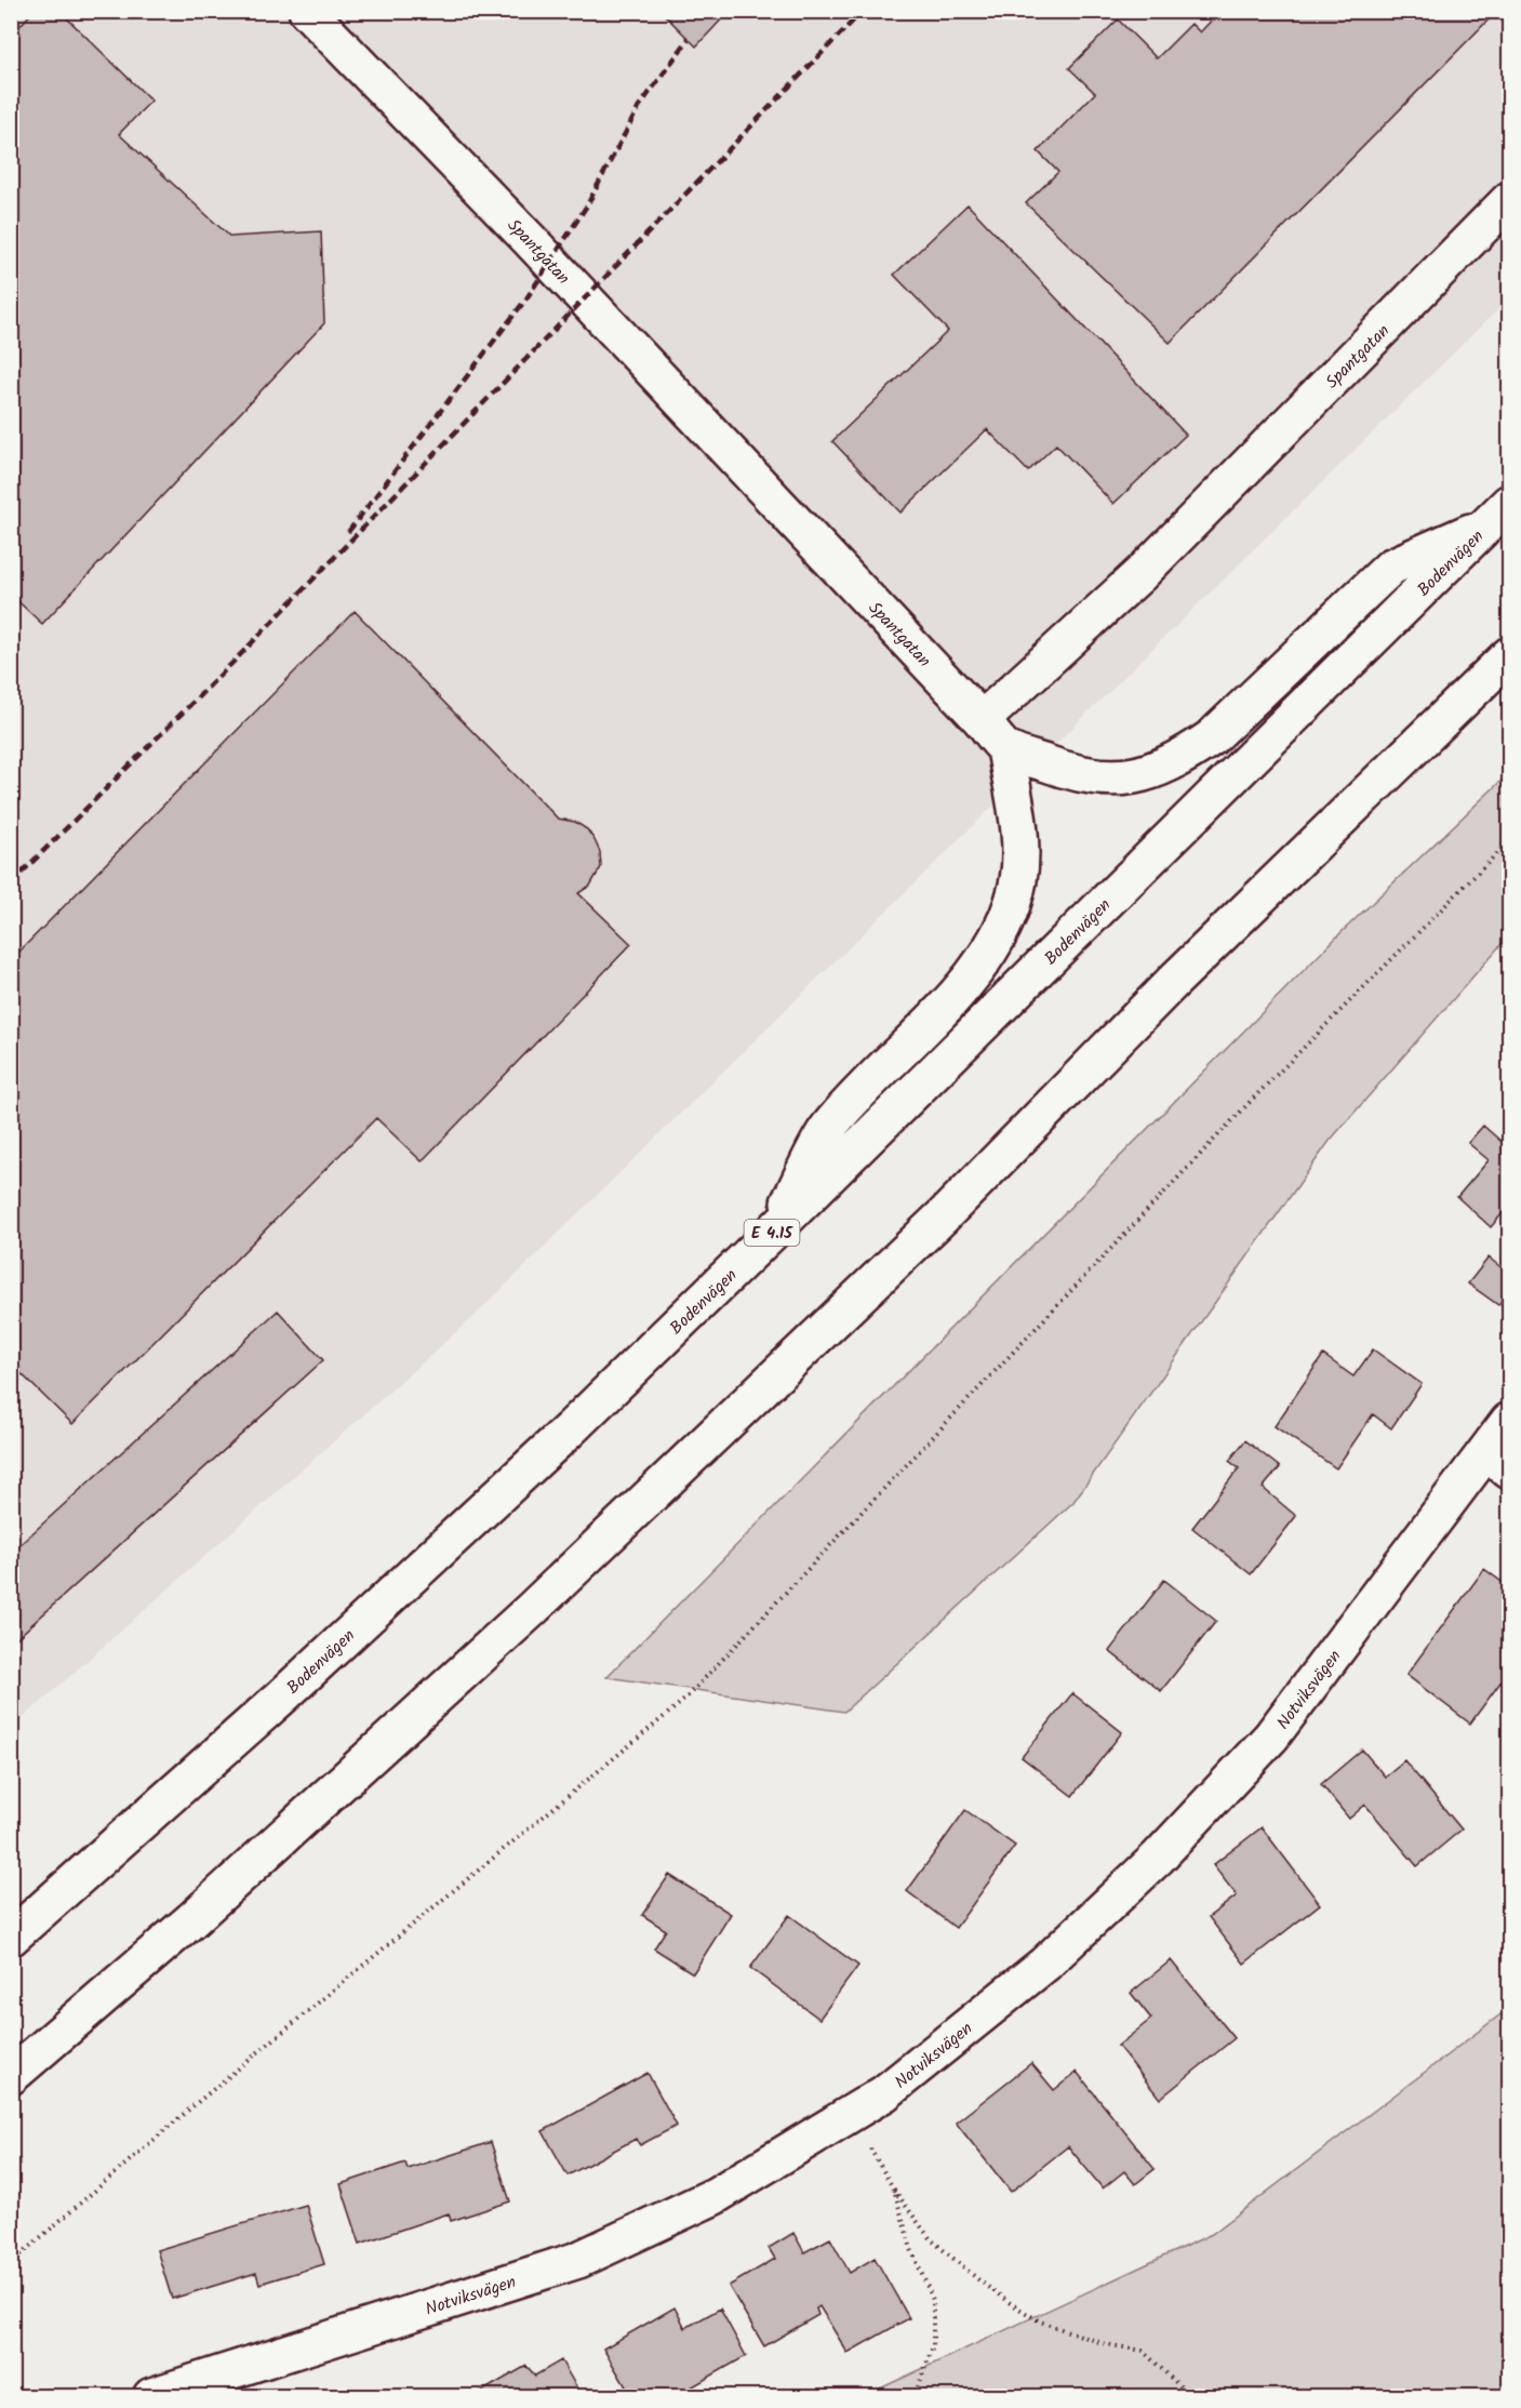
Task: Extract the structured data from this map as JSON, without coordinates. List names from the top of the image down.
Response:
{
  "streets": {
    "main road": [
      "Spantgatan",
      "Bodenvägen",
      "E 4.15",
      "Notviksvägen"
    ]
  }
}
